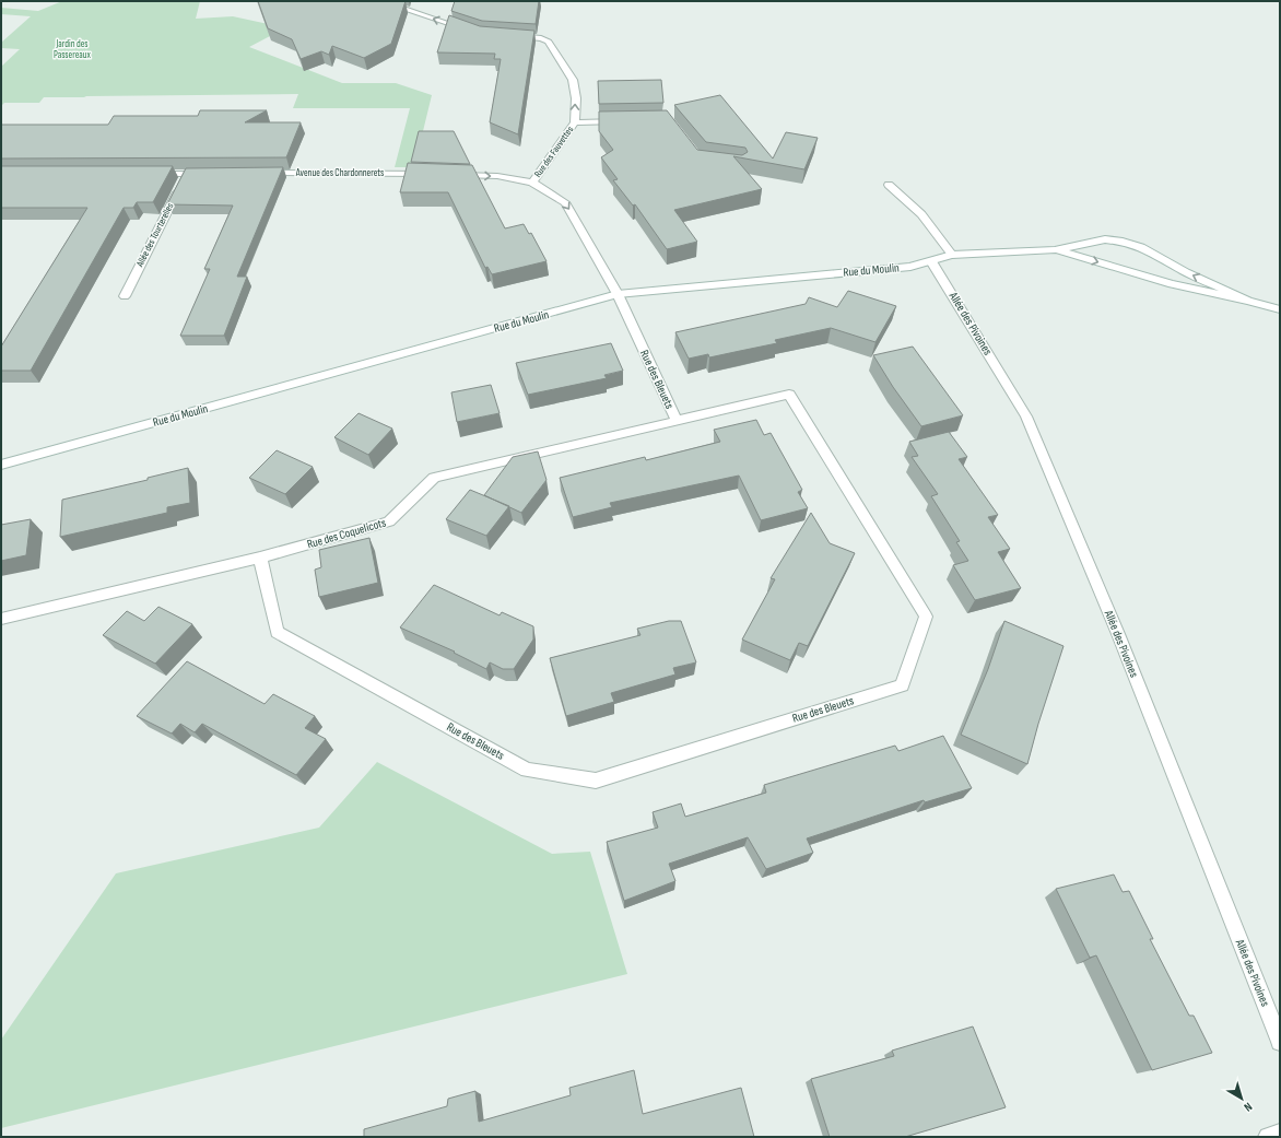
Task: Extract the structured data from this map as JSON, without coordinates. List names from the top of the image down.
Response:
{
  "streets": {
    "street": [
      "Rue des Fauvettes",
      "Avenue des Chardonnerets",
      "Allée des Tourterelles",
      "Rue du Moulin",
      "Allée des Pivoines",
      "Rue des Bleuets",
      "Rue des Coquelicots"
    ]
  },
  "crossings": [
    ["Rue du Moulin", "Allée des Pivoines"],
    ["Rue du Moulin", "Rue des Bleuets"],
    ["Rue des Bleuets", "Rue des Coquelicots"]
  ],
  "one_way": ["Rue des Fauvettes"],
  "parks": ["Jardin des Passereaux"],
  "north": "bottom right"
}
